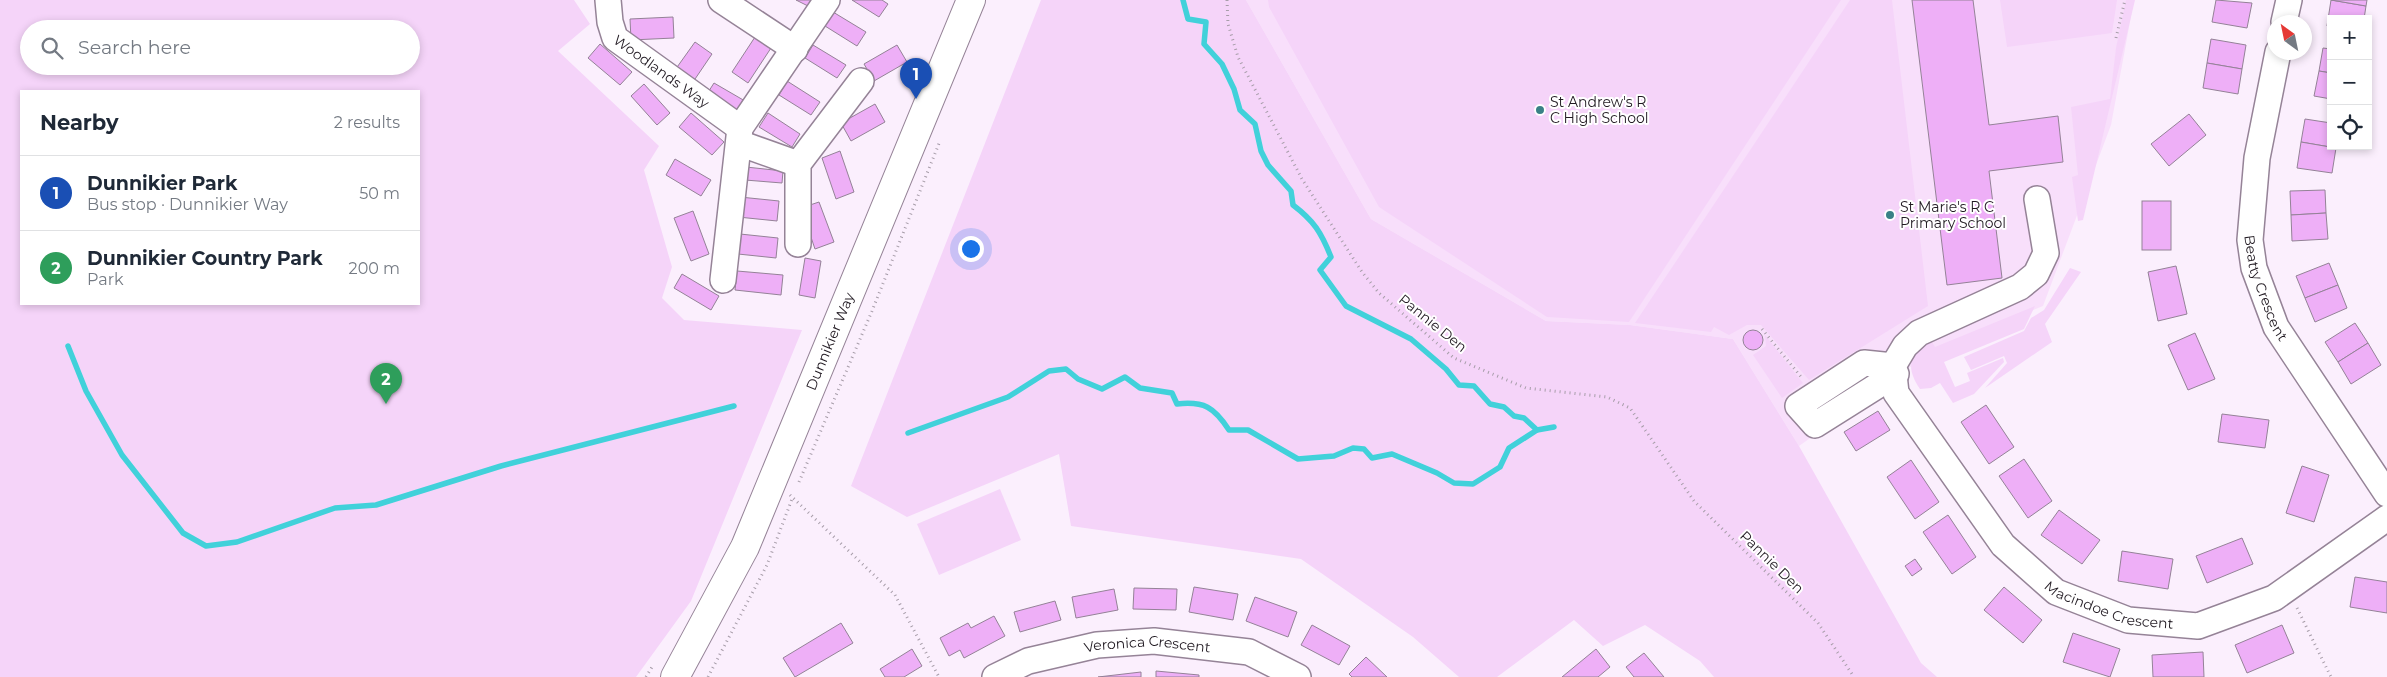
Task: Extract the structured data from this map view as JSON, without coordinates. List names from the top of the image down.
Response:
{
  "streets": {
    "main road": ["Dunnikier Way"],
    "street": [
      "Woodlands Way",
      "Beatty Crescent",
      "Macindoe Crescent",
      "Veronica Crescent"
    ],
    "path": ["Pannie Den"]
  },
  "places": ["St Andrew's R C High School", "St Marie's R C Primary School"],
  "north": "top left",
  "page": {
    "map_buttons": ["+", "−"],
    "search": "Search here",
    "pins": ["1", "2"],
    "heading": ["Nearby", "2 results"],
    "list": [
      {
        "mark": "1",
        "name": "Dunnikier Park",
        "note": "Bus stop · Dunnikier Way",
        "value": "50 m"
      },
      {
        "mark": "2",
        "name": "Dunnikier Country Park",
        "note": "Park",
        "value": "200 m"
      }
    ]
  }
}
